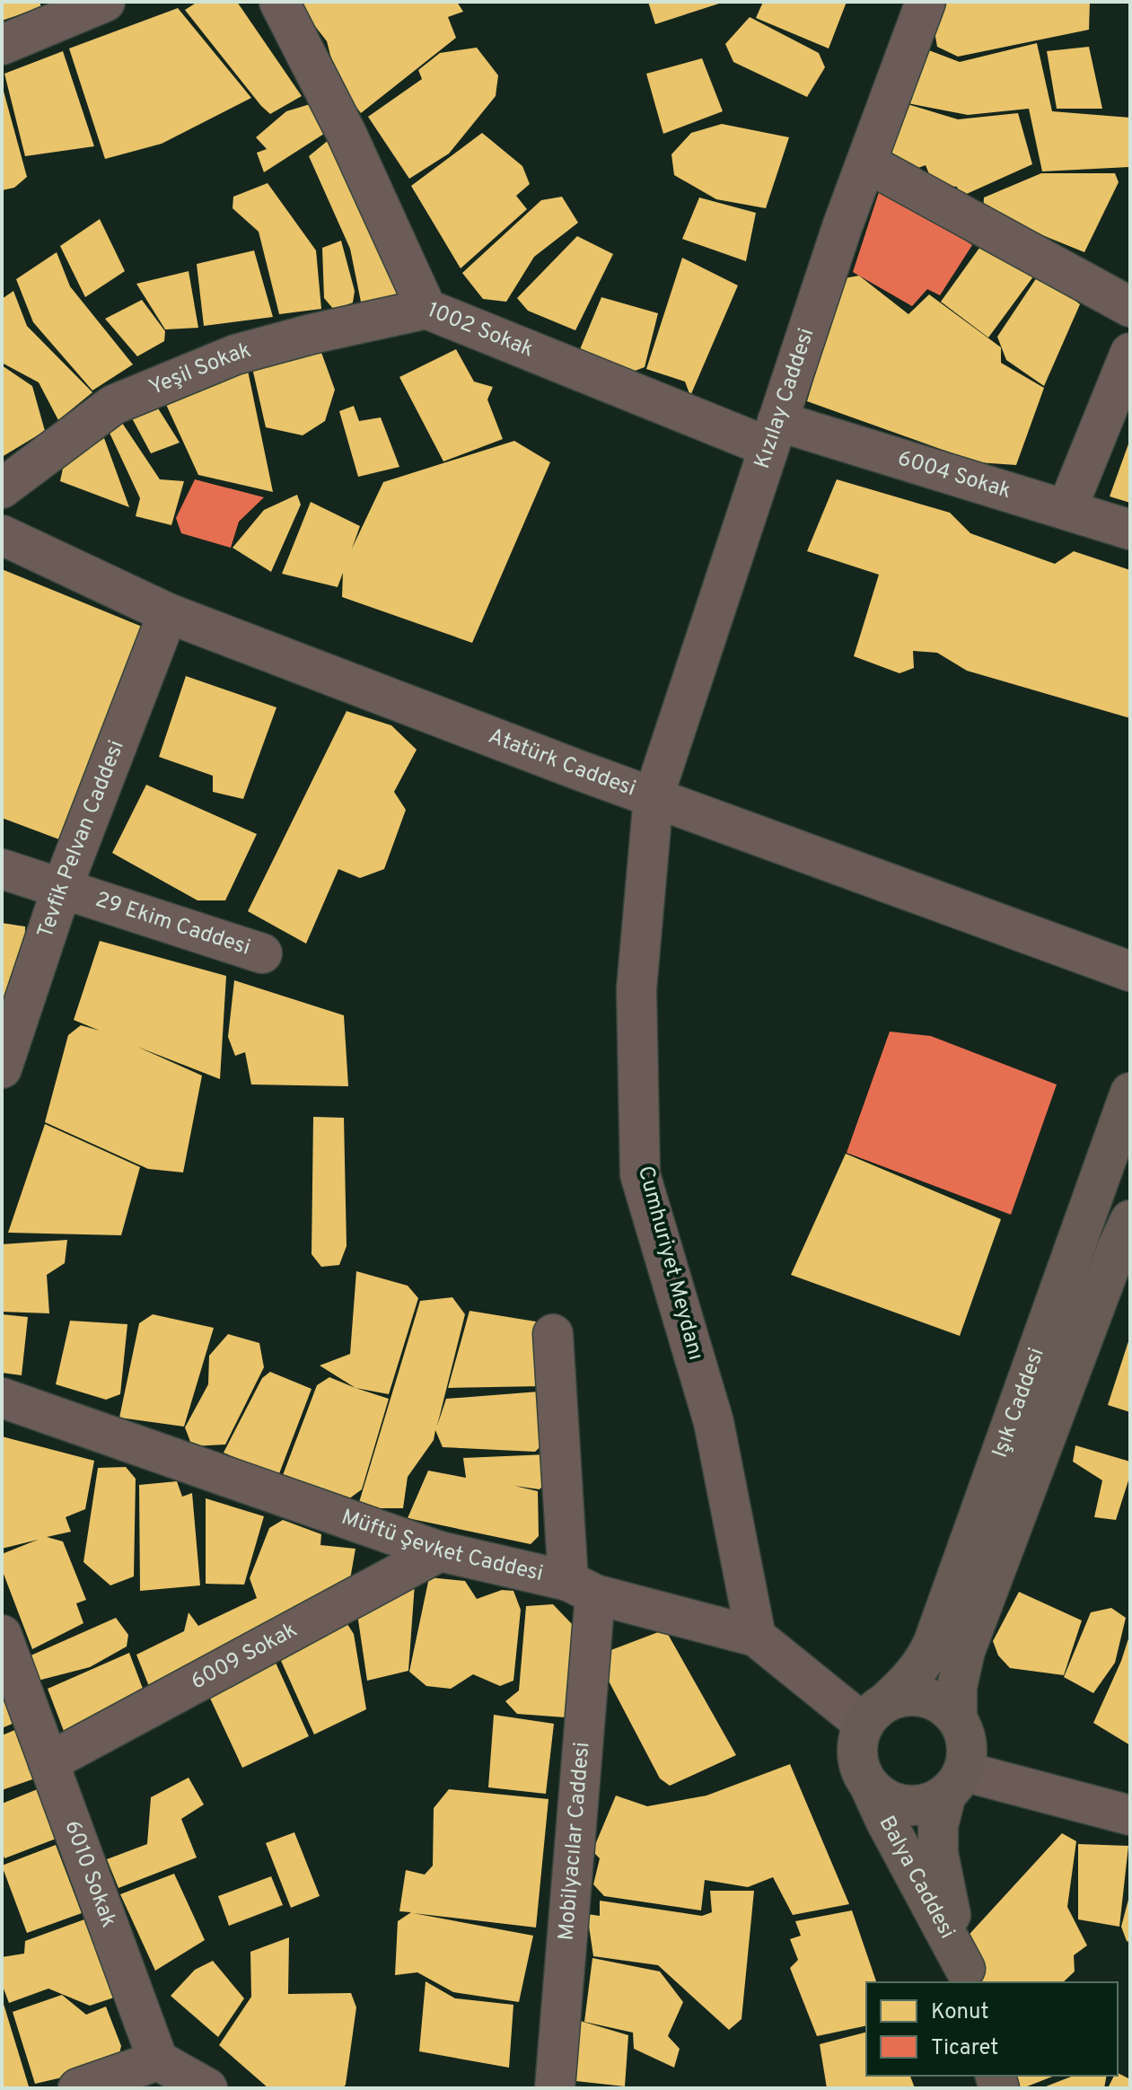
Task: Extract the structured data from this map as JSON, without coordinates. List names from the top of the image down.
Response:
{
  "streets": {
    "main road": ["Işık Caddesi", "Balya Caddesi"],
    "street": [
      "1002 Sokak",
      "Yeşil Sokak",
      "Kızılay Caddesi",
      "6004 Sokak",
      "Atatürk Caddesi",
      "Tevfik Pelvan Caddesi",
      "29 Ekim Caddesi",
      "Cumhuriyet Meydanı",
      "Müftü Şevket Caddesi",
      "6009 Sokak",
      "Mobilyacılar Caddesi",
      "6010 Sokak"
    ]
  },
  "crossings": [
    ["1002 Sokak", "Yeşil Sokak"],
    ["1002 Sokak", "Kızılay Caddesi"],
    ["1002 Sokak", "6004 Sokak"],
    ["Kızılay Caddesi", "6004 Sokak"],
    ["Kızılay Caddesi", "Atatürk Caddesi"],
    ["Kızılay Caddesi", "Cumhuriyet Meydanı"],
    ["Atatürk Caddesi", "Tevfik Pelvan Caddesi"],
    ["Atatürk Caddesi", "Cumhuriyet Meydanı"],
    ["Tevfik Pelvan Caddesi", "29 Ekim Caddesi"],
    ["Cumhuriyet Meydanı", "Müftü Şevket Caddesi"],
    ["Işık Caddesi", "Müftü Şevket Caddesi"],
    ["Işık Caddesi", "Balya Caddesi"],
    ["Müftü Şevket Caddesi", "6009 Sokak"],
    ["Müftü Şevket Caddesi", "Mobilyacılar Caddesi"],
    ["Müftü Şevket Caddesi", "Balya Caddesi"],
    ["6009 Sokak", "6010 Sokak"]
  ],
  "legend": ["Konut", "Ticaret"]
}
